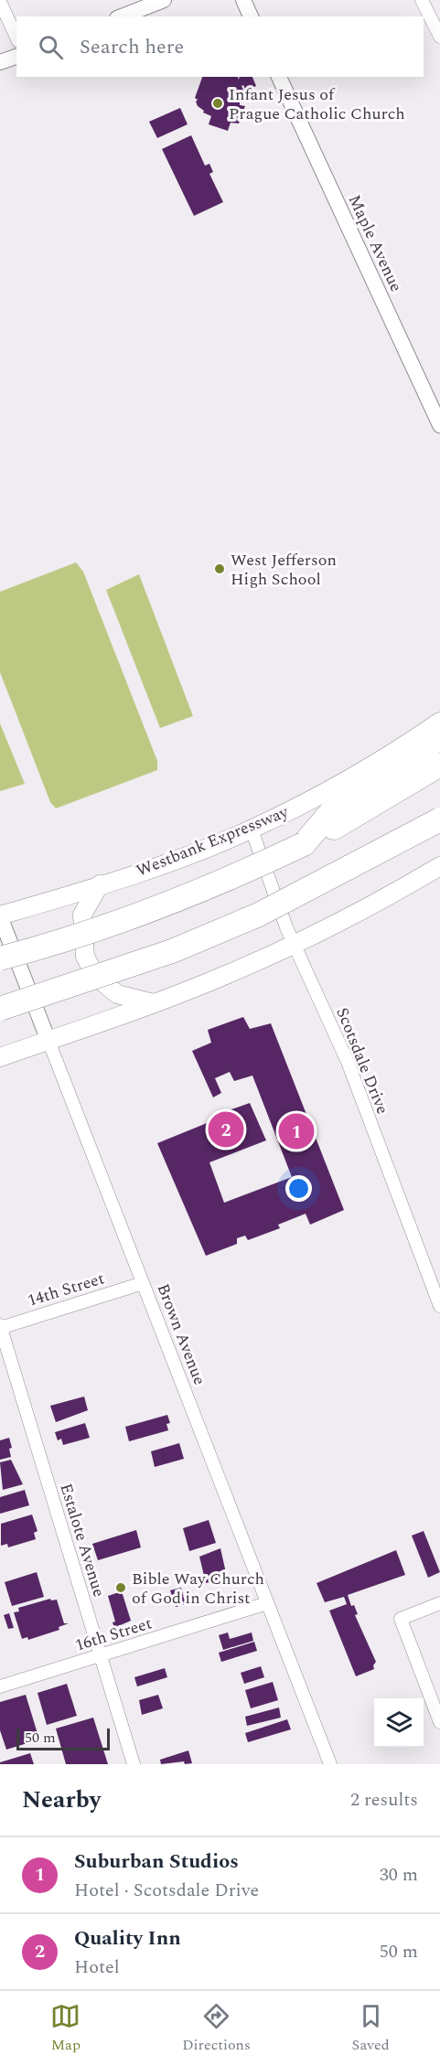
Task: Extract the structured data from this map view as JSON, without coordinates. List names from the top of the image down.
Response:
{
  "streets": {
    "main road": ["Westbank Expressway"],
    "street": [
      "Maple Avenue",
      "Scotsdale Drive",
      "14th Street",
      "Brown Avenue",
      "Estalote Avenue",
      "16th Street"
    ]
  },
  "crossings": [
    ["Westbank Expressway", "Scotsdale Drive"],
    ["Westbank Expressway", "Brown Avenue"],
    ["14th Street", "Brown Avenue"],
    ["14th Street", "Estalote Avenue"],
    ["Brown Avenue", "16th Street"],
    ["Estalote Avenue", "16th Street"]
  ],
  "places": ["Infant Jesus of Prague Catholic Church", "West Jefferson High School", "Bible Way Church of God in Christ"],
  "scale_bar": "50 m",
  "page": {
    "search": "Search here",
    "pins": ["2", "1"],
    "scale": "50 m",
    "heading": ["Nearby", "2 results"],
    "list": [
      {
        "mark": "1",
        "name": "Suburban Studios",
        "note": "Hotel · Scotsdale Drive",
        "value": "30 m"
      },
      {
        "mark": "2",
        "name": "Quality Inn",
        "note": "Hotel",
        "value": "50 m"
      }
    ],
    "nav": ["Map", "Directions", "Saved"]
  }
}
